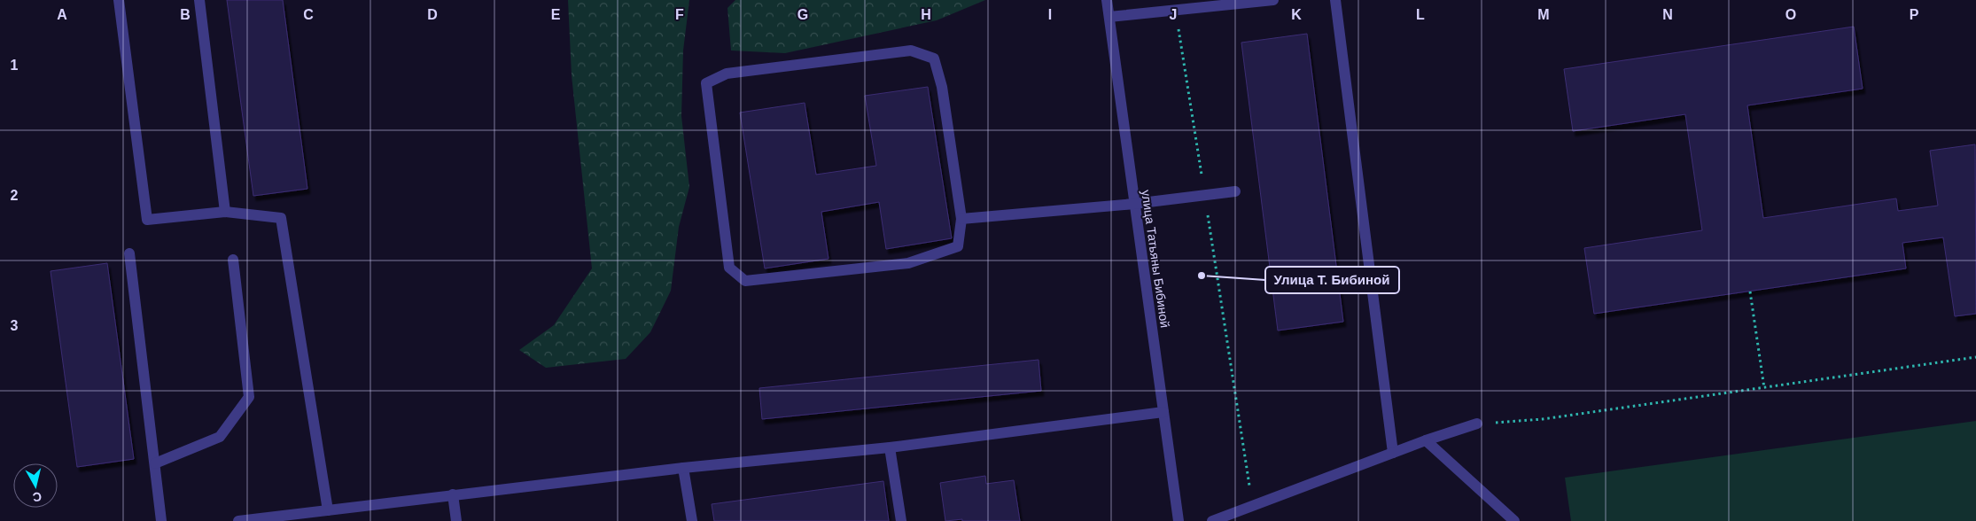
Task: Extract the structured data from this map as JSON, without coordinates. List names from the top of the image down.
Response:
{
  "streets": {
    "street": ["улица Татьяны Бибиной"]
  },
  "places": ["Улица Т. Бибиной"],
  "north": "bottom",
  "grid": {
    "columns": [
      "A",
      "B",
      "C",
      "D",
      "E",
      "F",
      "G",
      "H",
      "I",
      "J",
      "K",
      "L",
      "M",
      "N",
      "O",
      "P"
    ],
    "rows": ["1", "2", "3"]
  }
}
